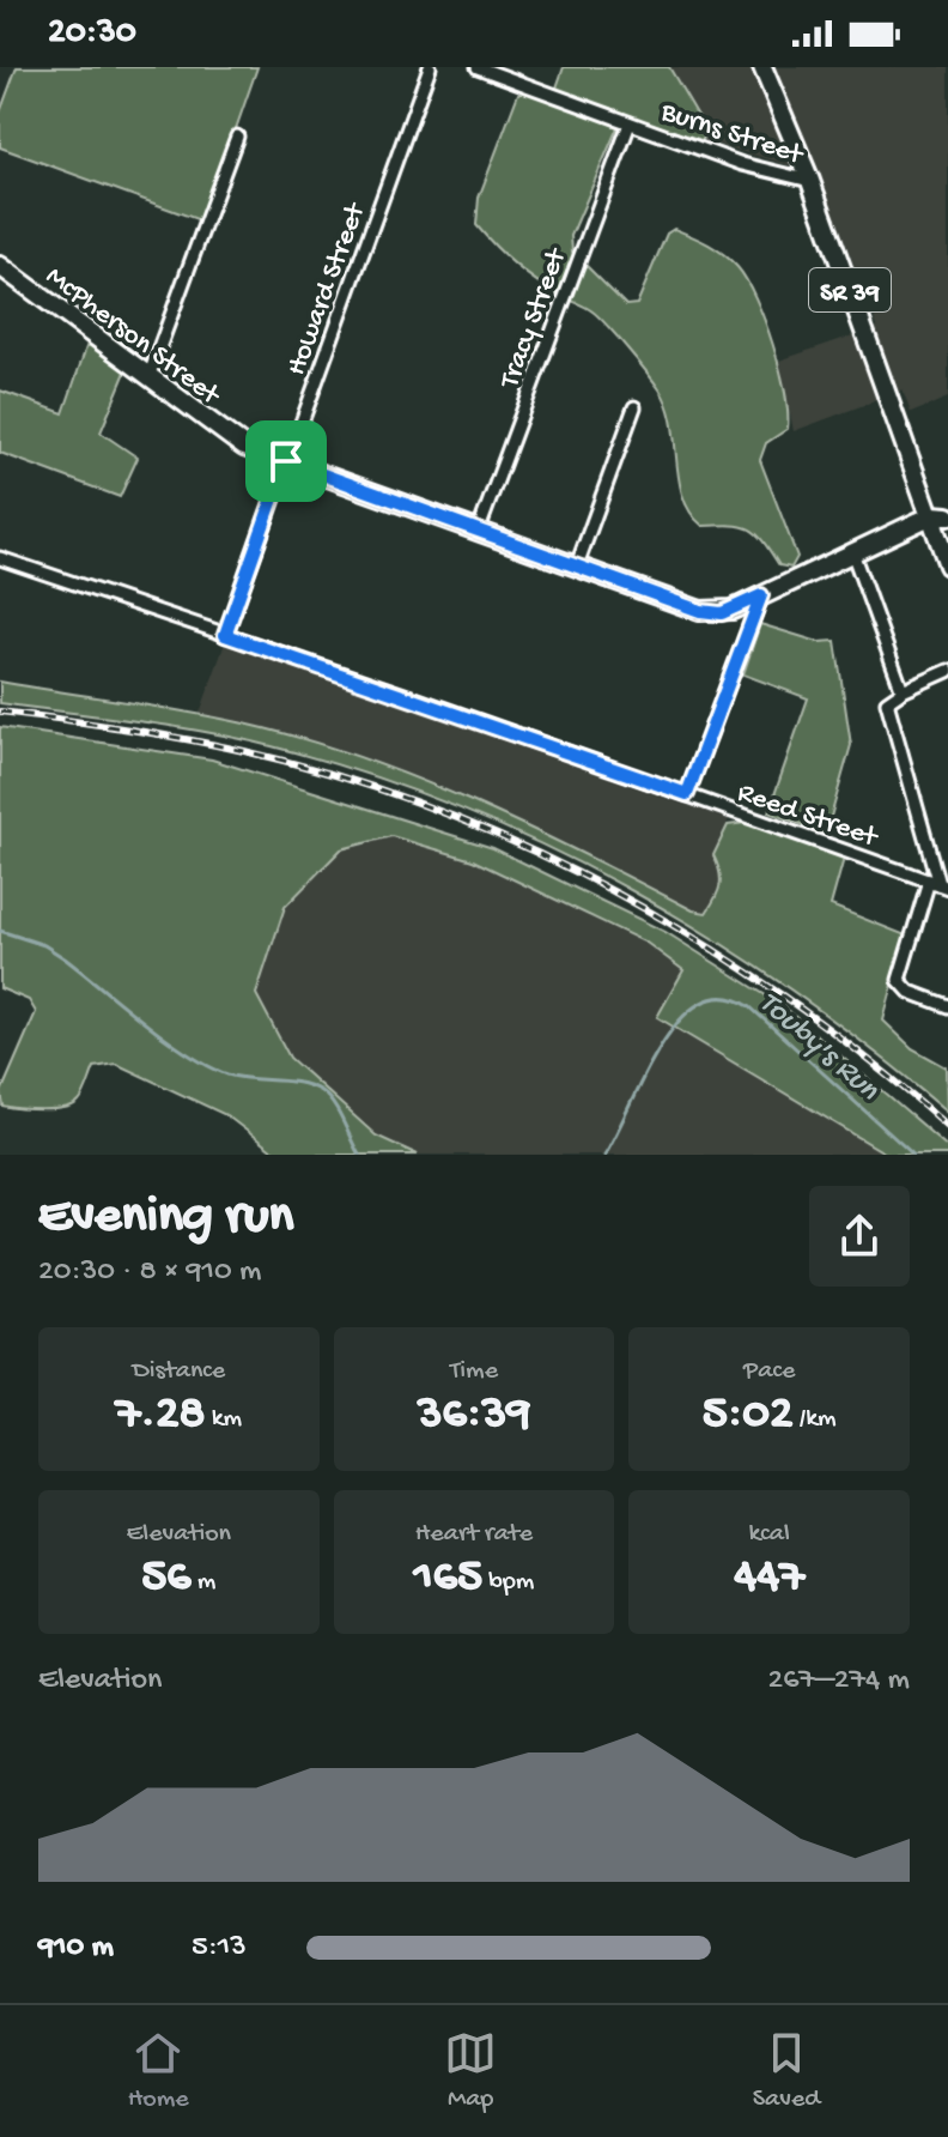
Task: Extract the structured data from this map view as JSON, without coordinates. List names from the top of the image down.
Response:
{
  "streets": {
    "street": [
      "Burns Street",
      "Howard Street",
      "SR 39",
      "Tracy Street",
      "McPherson Street",
      "Reed Street"
    ]
  },
  "crossings": [
    ["Burns Street", "SR 39"],
    ["Burns Street", "Tracy Street"],
    ["Howard Street", "McPherson Street"],
    ["Howard Street", "Reed Street"],
    ["SR 39", "McPherson Street"],
    ["Tracy Street", "McPherson Street"]
  ],
  "water": ["Touby's Run"],
  "page": {
    "status": "20:30",
    "heading": ["Evening run", "20:30 · 8 × 910 m"],
    "stats": [
      ["Distance", "7.28 km"],
      ["Time", "36:39"],
      ["Pace", "5:02 /km"],
      ["Elevation", "56 m"],
      ["Heart rate", "165 bpm"],
      ["kcal", "447"]
    ],
    "chart": ["Elevation", "267–274 m"],
    "list": [
      {
        "name": "910 m",
        "note": "5:13"
      }
    ],
    "tabs": ["Home", "Map", "Saved"]
  }
}
